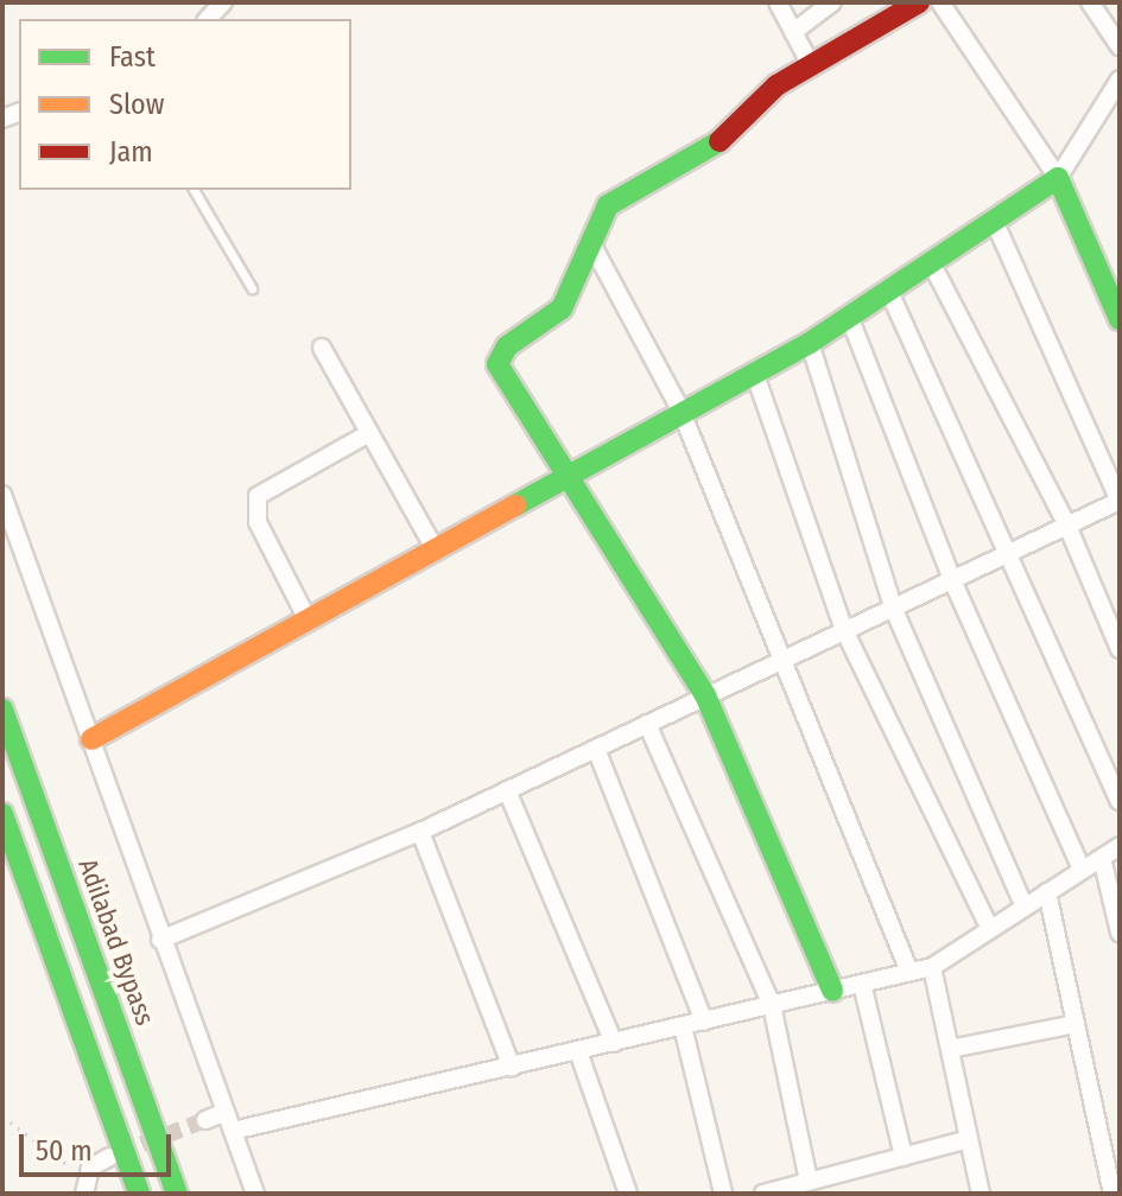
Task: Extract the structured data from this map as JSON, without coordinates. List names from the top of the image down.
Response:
{
  "streets": {
    "main road": ["Adilabad Bypass"]
  },
  "legend": ["Fast", "Slow", "Jam"],
  "scale_bar": "50 m"
}
